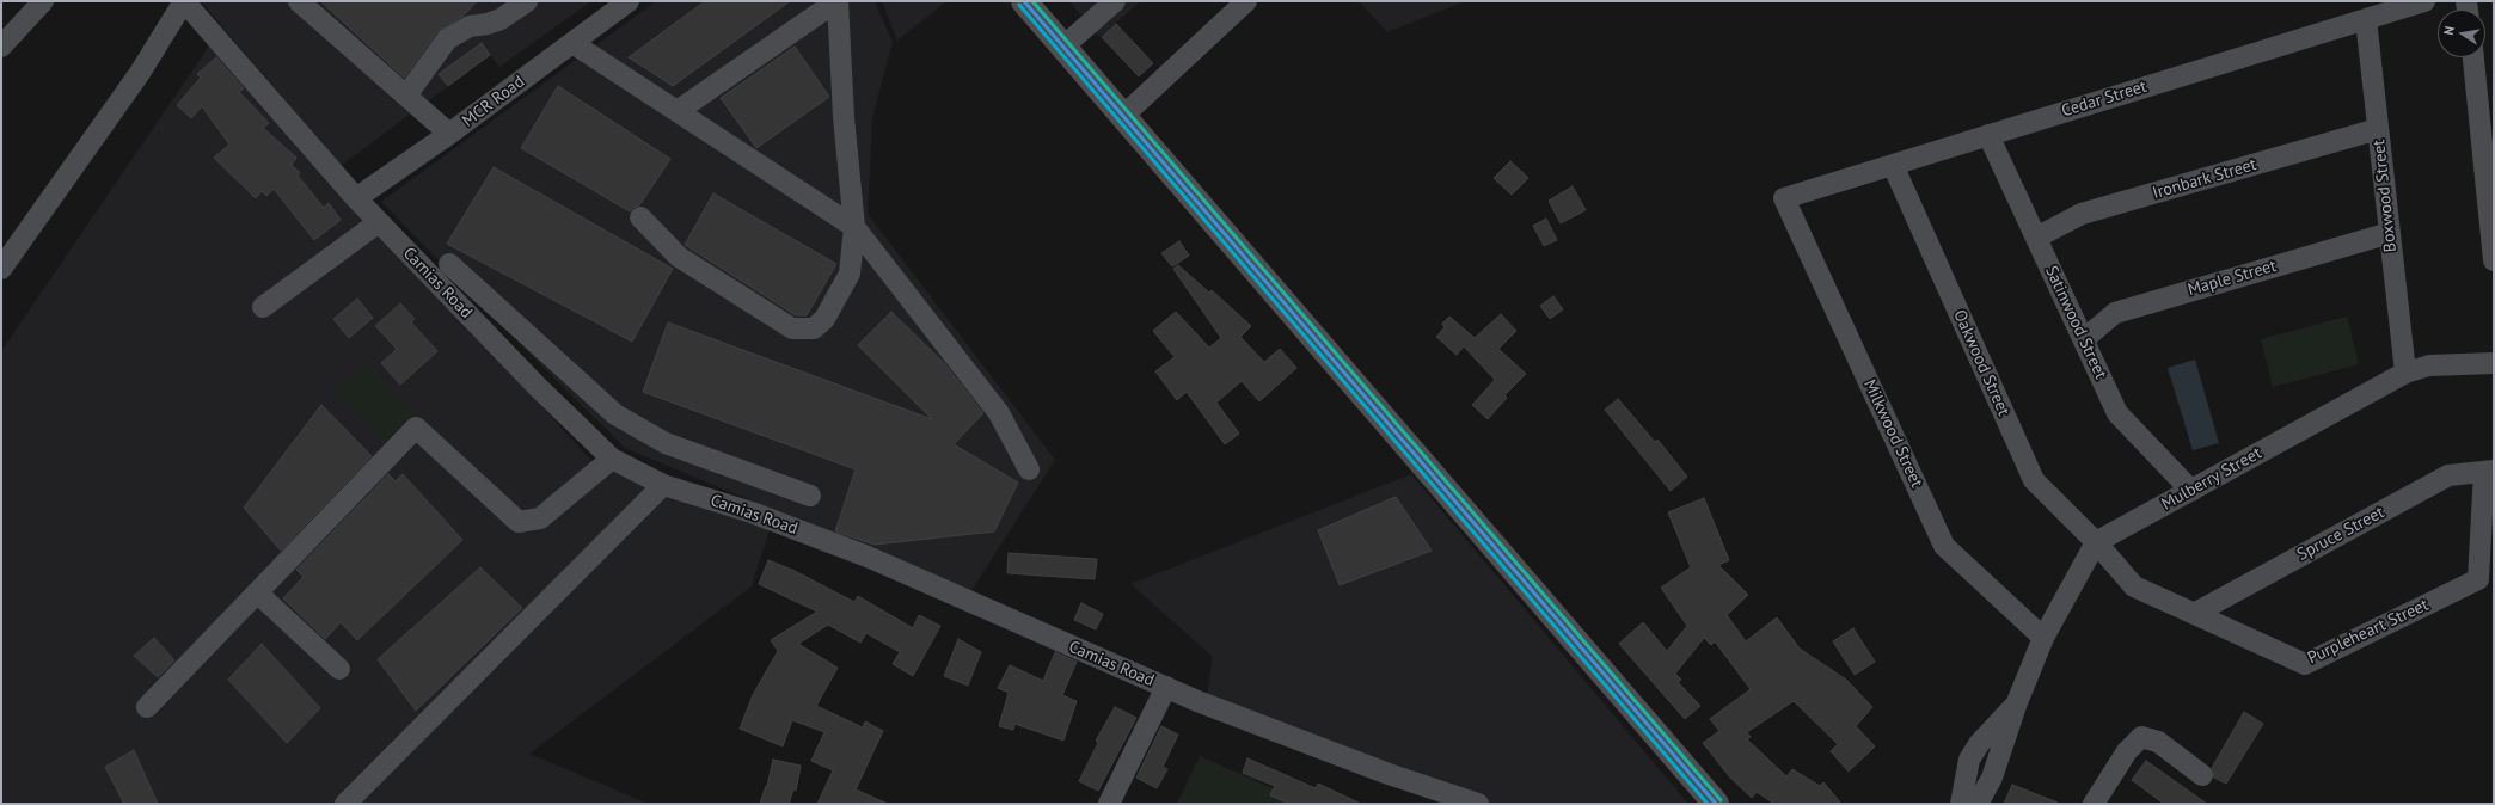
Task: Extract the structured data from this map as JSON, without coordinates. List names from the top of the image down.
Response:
{
  "streets": {
    "street": [
      "Cedar Street",
      "MCR Road",
      "Ironbark Street",
      "Boxwood Street",
      "Maple Street",
      "Camias Road",
      "Satinwood Street",
      "Oakwood Street",
      "Milkwood Street",
      "Mulberry Street",
      "Spruce Street",
      "Purpleheart Street"
    ]
  },
  "crossings": [
    ["Cedar Street", "Boxwood Street"],
    ["Cedar Street", "Satinwood Street"],
    ["Cedar Street", "Oakwood Street"],
    ["Cedar Street", "Milkwood Street"],
    ["MCR Road", "Camias Road"],
    ["Ironbark Street", "Boxwood Street"],
    ["Ironbark Street", "Satinwood Street"],
    ["Boxwood Street", "Maple Street"],
    ["Boxwood Street", "Mulberry Street"],
    ["Maple Street", "Satinwood Street"],
    ["Satinwood Street", "Mulberry Street"],
    ["Oakwood Street", "Mulberry Street"],
    ["Oakwood Street", "Purpleheart Street"],
    ["Mulberry Street", "Purpleheart Street"],
    ["Spruce Street", "Purpleheart Street"]
  ],
  "north": "left"
}
